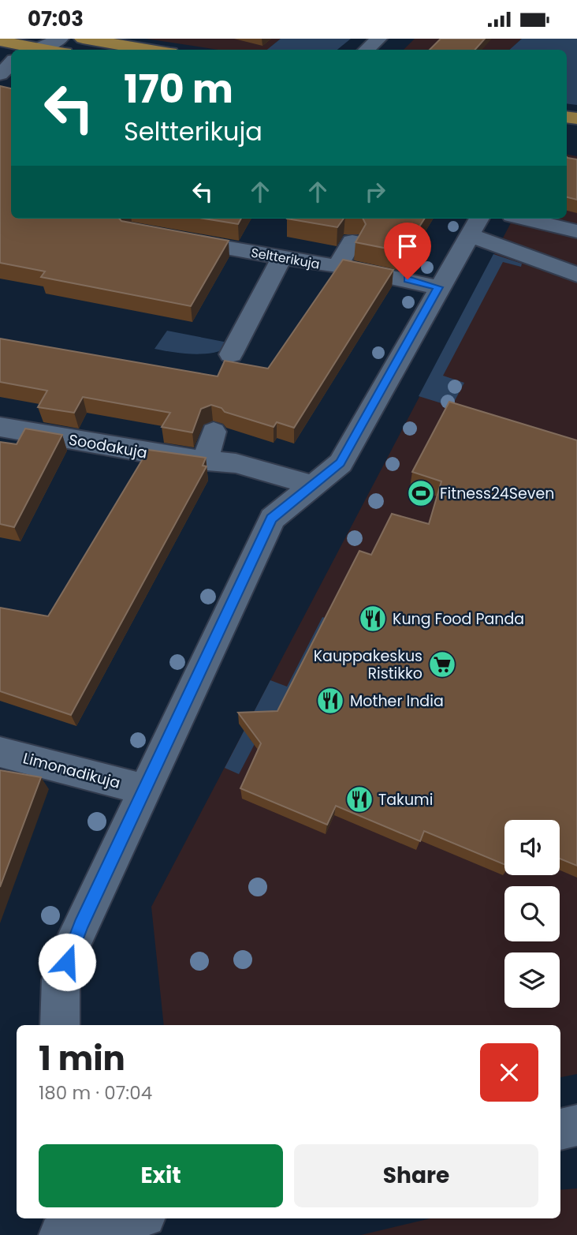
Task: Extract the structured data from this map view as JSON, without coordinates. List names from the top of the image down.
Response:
{
  "streets": {
    "street": ["Seltterikuja", "Soodakuja", "Limonadikuja"]
  },
  "places": {
    "sports": ["Fitness24Seven"],
    "restaurant": ["Kung Food Panda", "Mother India", "Takumi"],
    "supermarket": ["Kauppakeskus Ristikko"]
  },
  "page": {
    "status": "07:03",
    "turn": ["170 m", "Seltterikuja"],
    "heading": ["1 min", "180 m · 07:04"],
    "buttons": ["Exit", "Share"]
  }
}
